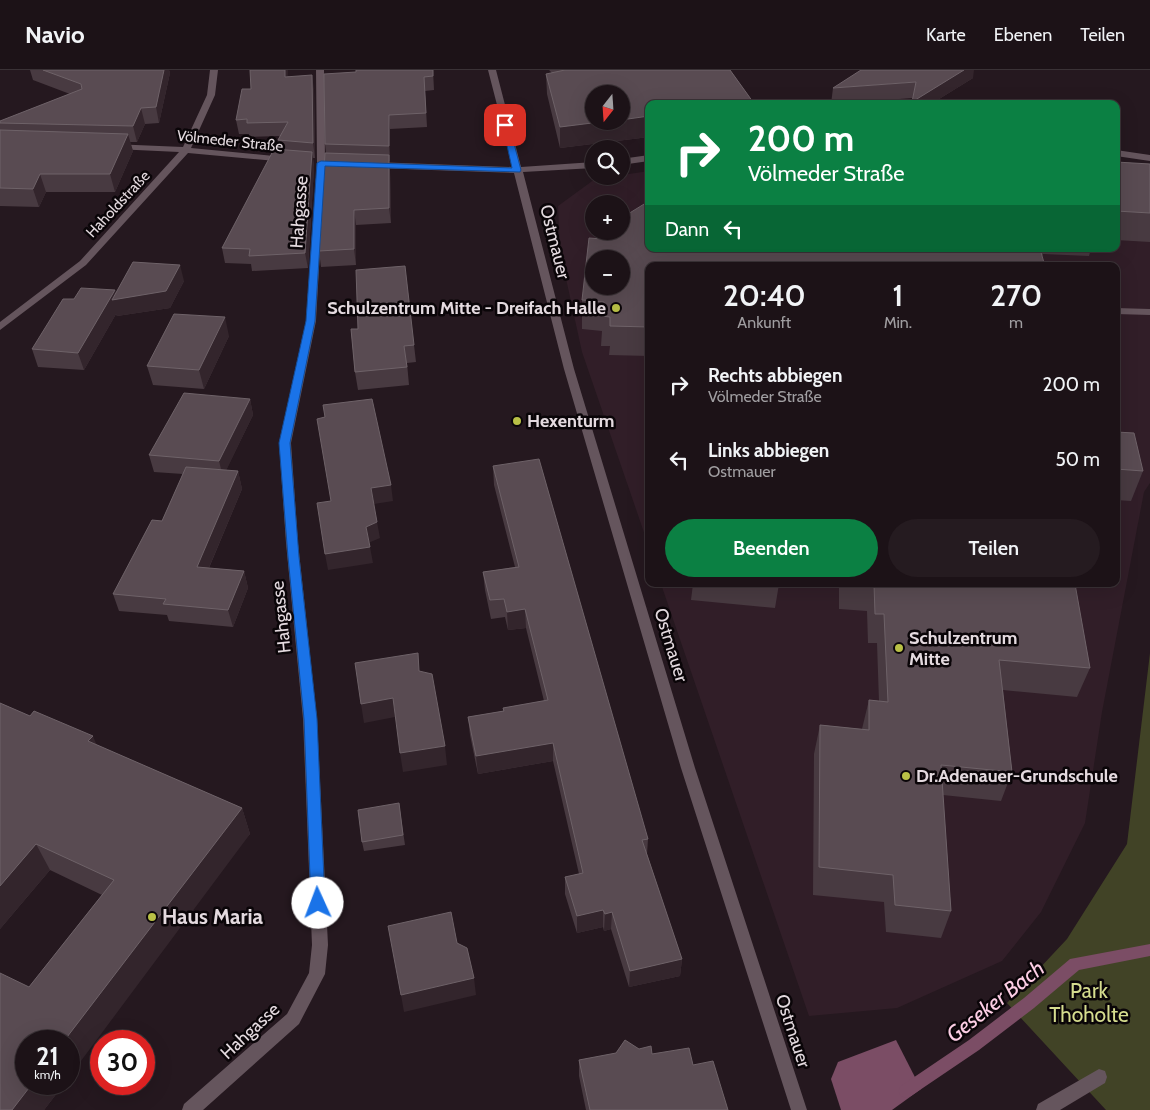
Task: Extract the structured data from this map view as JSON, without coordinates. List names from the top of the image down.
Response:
{
  "streets": {
    "street": [
      "Völmeder Straße",
      "Haholdstraße",
      "Hahgasse",
      "Ostmauer"
    ]
  },
  "crossings": [
    ["Völmeder Straße", "Haholdstraße"]
  ],
  "water": ["Geseker Bach"],
  "parks": ["Park Thoholte"],
  "places": [
    "Schulzentrum Mitte - Dreifach Halle",
    "Hexenturm",
    "Schulzentrum Mitte",
    "Dr.Adenauer-Grundschule",
    "Haus Maria"
  ],
  "north": "bottom",
  "page": {
    "header": "Navio",
    "nav": ["Karte", "Ebenen", "Teilen"],
    "map_buttons": ["+", "−"],
    "turn": ["200 m", "Völmeder Straße"],
    "then": "Dann",
    "eta": [
      "20:40",
      "Ankunft",
      "1",
      "Min.",
      "270",
      "m"
    ],
    "list": [
      {
        "name": "Rechts abbiegen",
        "note": "Völmeder Straße",
        "value": "200 m"
      },
      {
        "name": "Links abbiegen",
        "note": "Ostmauer",
        "value": "50 m"
      }
    ],
    "buttons": ["Beenden", "Teilen"],
    "speed": "21 km/h",
    "limit": "30"
  }
}
